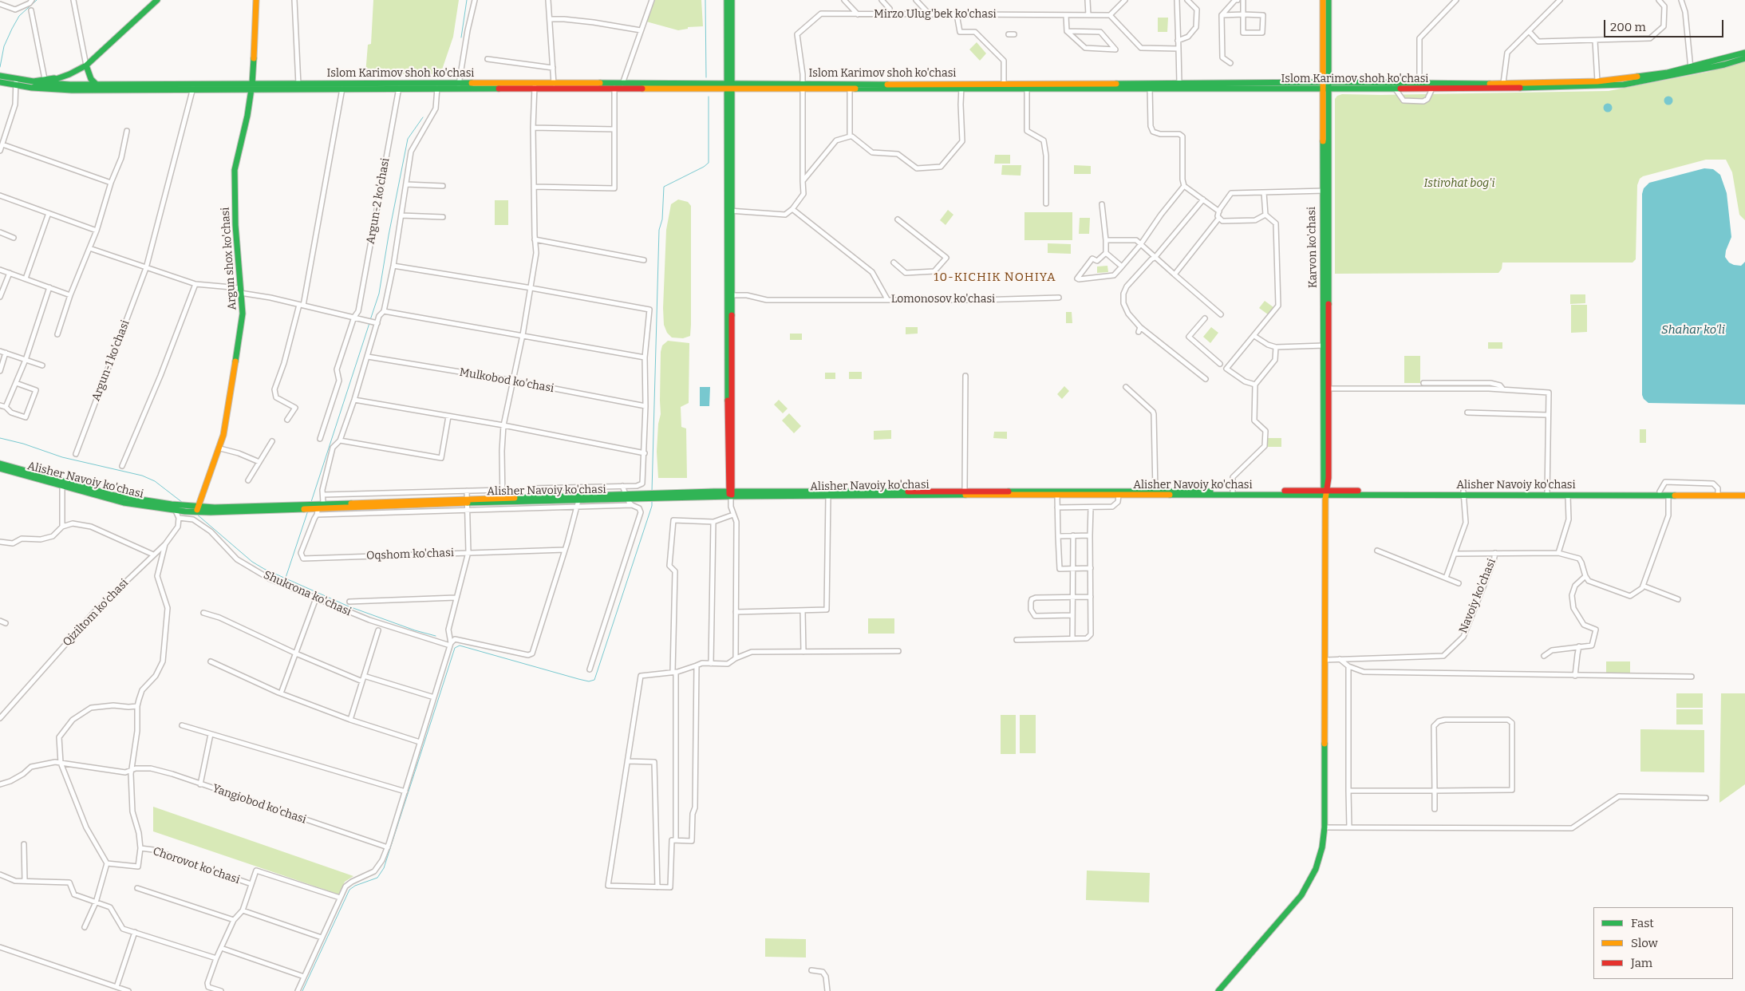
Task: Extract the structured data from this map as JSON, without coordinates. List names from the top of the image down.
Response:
{
  "streets": {
    "main road": [
      "Islom Karimov shoh ko'chasi",
      "Karvon ko'chasi",
      "Argun shox ko'chasi",
      "Alisher Navoiy ko'chasi"
    ],
    "street": [
      "Mirzo Ulug'bek ko'chasi",
      "Argun-2 ko'chasi",
      "Lomonosov ko'chasi",
      "Argun-1 ko'chasi",
      "Mulkobod ko'chasi",
      "Oqshom ko'chasi",
      "Shukrona ko'chasi",
      "Navoiy ko'chasi",
      "Qiziltom ko'chasi",
      "Yangiobod ko'chasi",
      "Chorovot ko'chasi"
    ]
  },
  "crossings": [
    ["Mirzo Ulug'bek ko'chasi", "Islom Karimov shoh ko'chasi"],
    ["Islom Karimov shoh ko'chasi", "Argun-2 ko'chasi"],
    ["Islom Karimov shoh ko'chasi", "Karvon ko'chasi"],
    ["Islom Karimov shoh ko'chasi", "Argun shox ko'chasi"],
    ["Islom Karimov shoh ko'chasi", "Argun-1 ko'chasi"],
    ["Karvon ko'chasi", "Alisher Navoiy ko'chasi"],
    ["Argun shox ko'chasi", "Alisher Navoiy ko'chasi"],
    ["Shukrona ko'chasi", "Qiziltom ko'chasi"]
  ],
  "districts": ["10-KICHIK NOHIYA"],
  "water": ["Shahar ko'li"],
  "parks": ["Istirohat bog'i"],
  "legend": ["Fast", "Slow", "Jam"],
  "scale_bar": "200 m"
}
